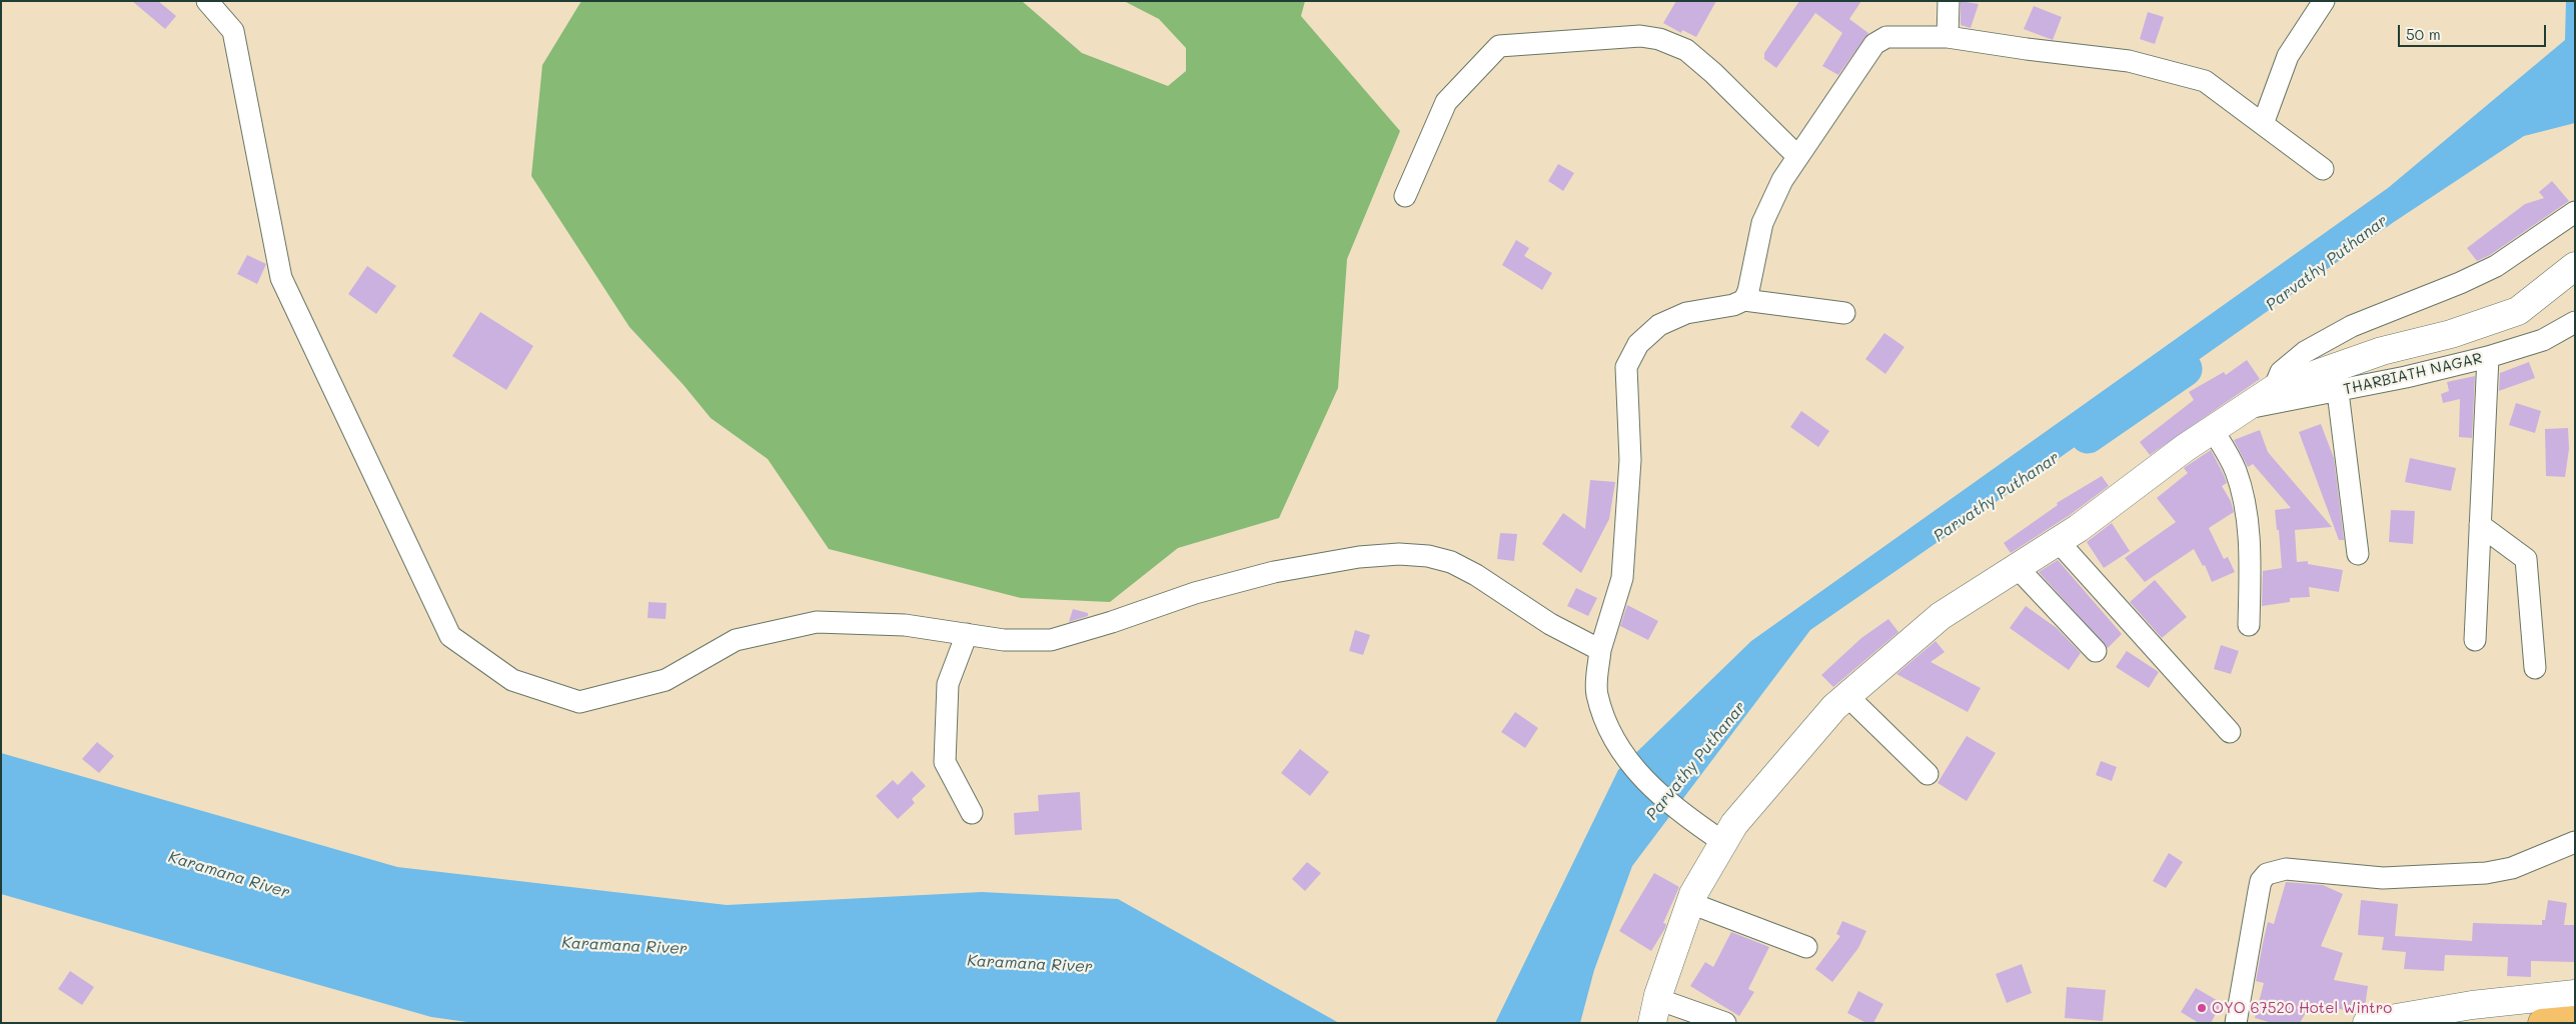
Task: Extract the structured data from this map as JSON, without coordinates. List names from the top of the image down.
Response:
{
  "streets": {
    "street": ["THARBIATH NAGAR"]
  },
  "water": ["Parvathy Puthanar", "Karamana River"],
  "places": ["OYO 67520 Hotel Wintro"],
  "scale_bar": "50 m"
}
